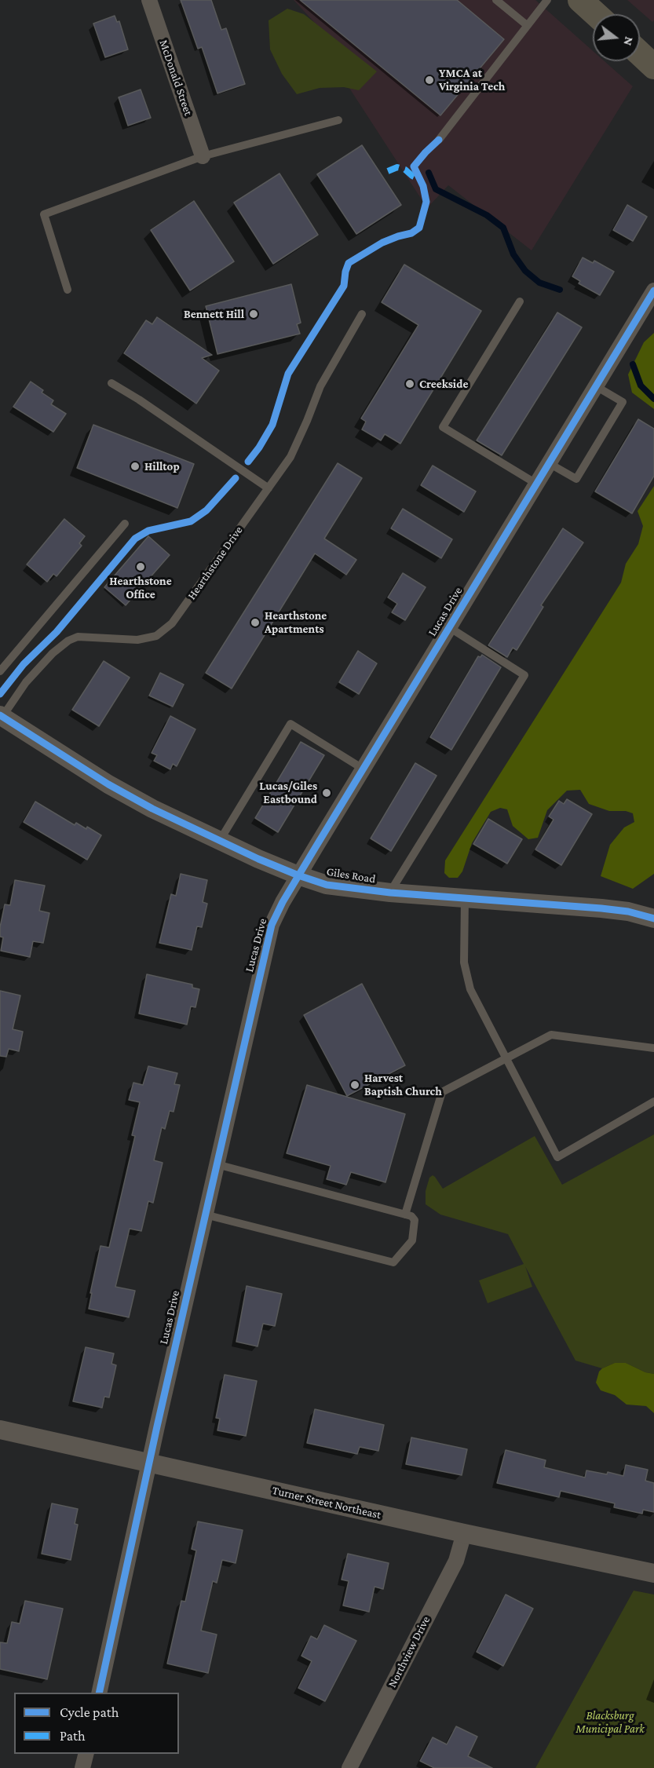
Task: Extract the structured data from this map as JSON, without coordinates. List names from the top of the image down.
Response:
{
  "streets": {
    "street": [
      "McDonald Street",
      "Lucas Drive",
      "Giles Road",
      "Turner Street Northeast",
      "Northview Drive"
    ],
    "lane": ["Hearthstone Drive"]
  },
  "crossings": [
    ["Hearthstone Drive", "Giles Road"],
    ["Lucas Drive", "Giles Road"],
    ["Lucas Drive", "Turner Street Northeast"],
    ["Turner Street Northeast", "Northview Drive"]
  ],
  "parks": ["Blacksburg Municipal Park"],
  "places": [
    "YMCA at Virginia Tech",
    "Bennett Hill",
    "Creekside",
    "Hilltop",
    "Hearthstone Office",
    "Hearthstone Apartments",
    "Lucas/Giles Eastbound",
    "Harvest Baptish Church"
  ],
  "legend": ["Cycle path", "Path"],
  "north": "right"
}
